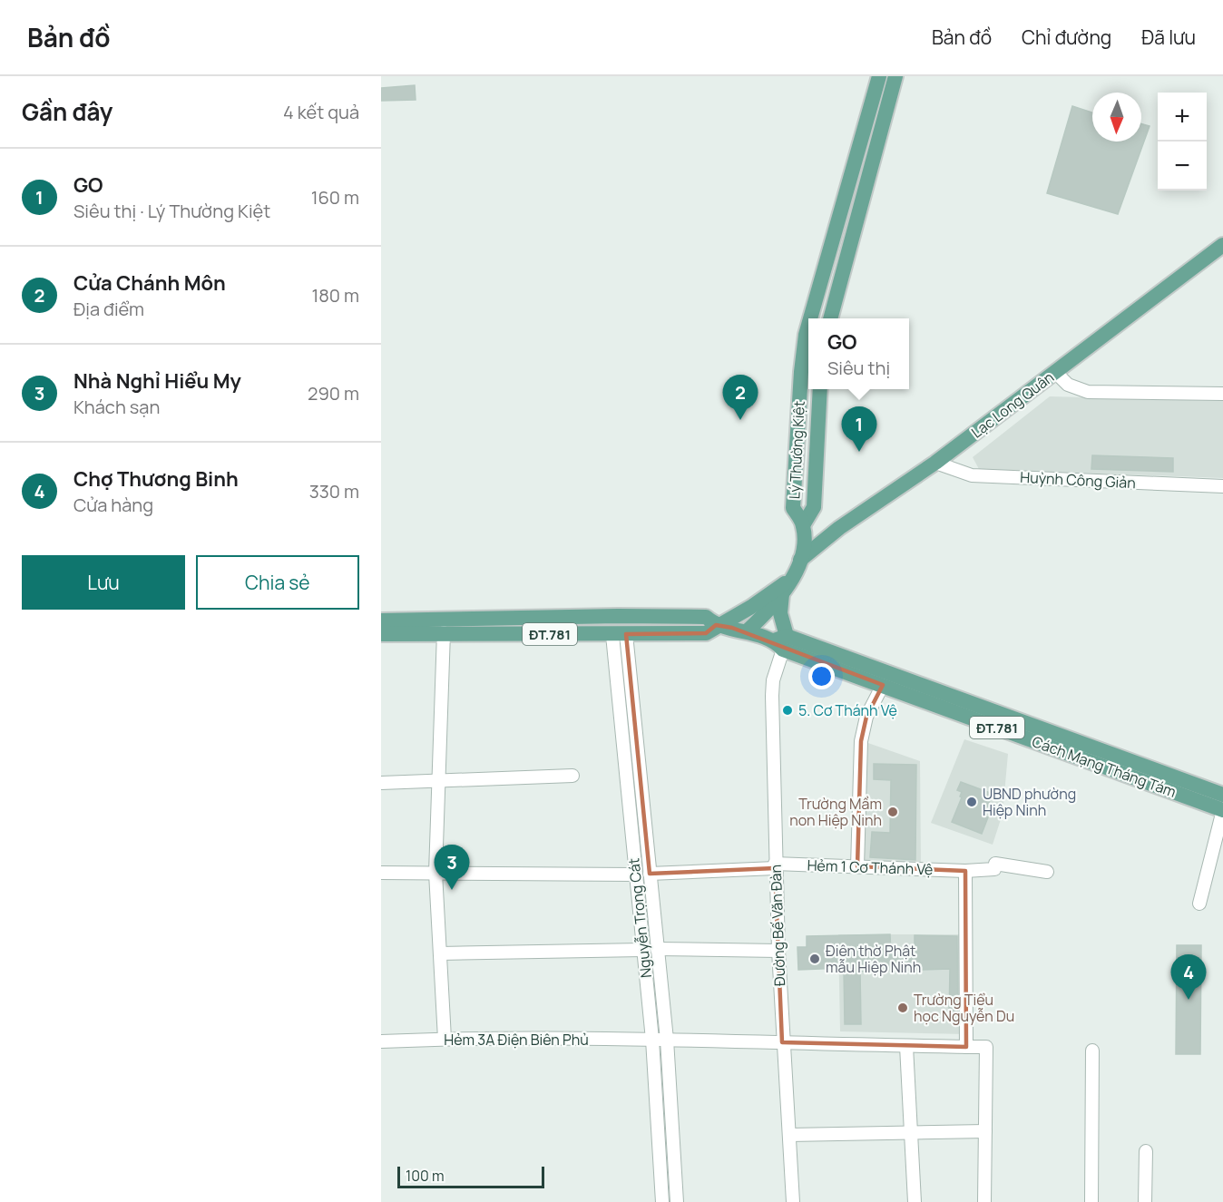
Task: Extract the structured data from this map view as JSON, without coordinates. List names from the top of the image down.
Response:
{
  "streets": {
    "main road": [
      "Lạc Long Quân",
      "Lý Thường Kiệt",
      "ĐT.781",
      "Cách Mạng Tháng Tám"
    ],
    "street": [
      "Huỳnh Công Giản",
      "Hẻm 1 Cơ Thánh Vệ",
      "Nguyễn Trọng Cát",
      "Đường Bế Văn Đàn",
      "Hẻm 3A Điện Biên Phủ"
    ]
  },
  "crossings": [
    ["Lạc Long Quân", "Lý Thường Kiệt"],
    ["Lạc Long Quân", "Huỳnh Công Giản"],
    ["Lạc Long Quân", "Cách Mạng Tháng Tám"],
    ["Cách Mạng Tháng Tám", "Nguyễn Trọng Cát"],
    ["Cách Mạng Tháng Tám", "Đường Bế Văn Đàn"],
    ["Hẻm 1 Cơ Thánh Vệ", "Đường Bế Văn Đàn"],
    ["Nguyễn Trọng Cát", "Hẻm 3A Điện Biên Phủ"],
    ["Đường Bế Văn Đàn", "Hẻm 3A Điện Biên Phủ"]
  ],
  "places": [
    "5. Cơ Thánh Vệ",
    "UBND phường Hiệp Ninh",
    "Trường Mầm non Hiệp Ninh",
    "Điện thờ Phật mẫu Hiệp Ninh",
    "Trường Tiểu học Nguyễn Du"
  ],
  "scale_bar": "100 m",
  "north": "bottom",
  "page": {
    "header": "Bản đồ",
    "nav": ["Bản đồ", "Chỉ đường", "Đã lưu"],
    "heading": ["Gần đây", "4 kết quả"],
    "map_buttons": ["+", "−"],
    "list": [
      {
        "mark": "1",
        "name": "GO",
        "note": "Siêu thị · Lý Thường Kiệt",
        "value": "160 m"
      },
      {
        "mark": "2",
        "name": "Cửa Chánh Môn",
        "note": "Địa điểm",
        "value": "180 m"
      },
      {
        "mark": "3",
        "name": "Nhà Nghỉ Hiểu My",
        "note": "Khách sạn",
        "value": "290 m"
      },
      {
        "mark": "4",
        "name": "Chợ Thương Binh",
        "note": "Cửa hàng",
        "value": "330 m"
      }
    ],
    "popup": ["GO", "Siêu thị"],
    "pins": [
      "2",
      "1",
      "3",
      "4"
    ],
    "buttons": ["Lưu", "Chia sẻ"],
    "scale": "100 m"
  }
}
